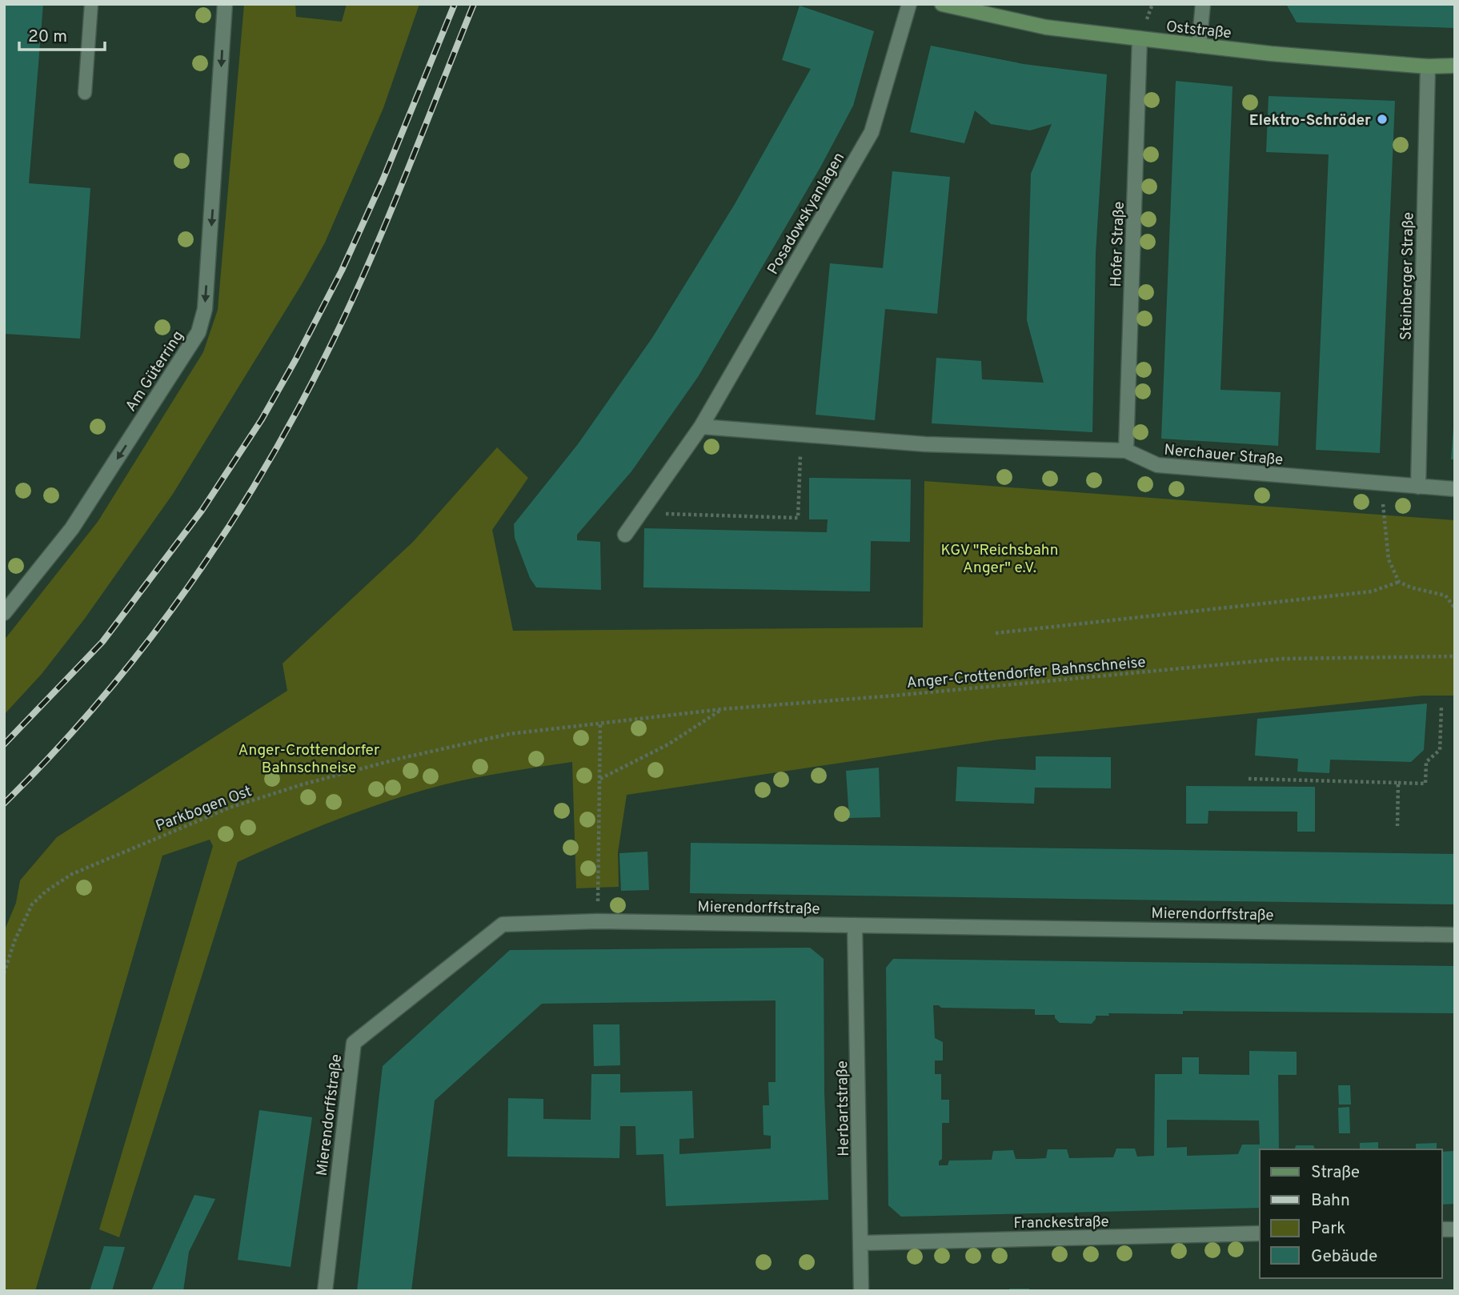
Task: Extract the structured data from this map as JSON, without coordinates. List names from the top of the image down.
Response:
{
  "streets": {
    "street": [
      "Oststraße",
      "Posadowskyanlagen",
      "Hofer Straße",
      "Steinberger Straße",
      "Am Güterring",
      "Nerchauer Straße",
      "Mierendorffstraße",
      "Herbartstraße",
      "Franckestraße"
    ],
    "path": ["Anger-Crottendorfer Bahnschneise", "Parkbogen Ost"]
  },
  "crossings": [
    ["Oststraße", "Hofer Straße"],
    ["Oststraße", "Steinberger Straße"],
    ["Hofer Straße", "Nerchauer Straße"],
    ["Steinberger Straße", "Nerchauer Straße"],
    ["Anger-Crottendorfer Bahnschneise", "Parkbogen Ost"],
    ["Mierendorffstraße", "Herbartstraße"],
    ["Herbartstraße", "Franckestraße"]
  ],
  "one_way": ["Am Güterring"],
  "parks": ["KGV \"Reichsbahn Anger\" e.V.", "Anger-Crottendorfer Bahnschneise"],
  "places": ["Elektro-Schröder"],
  "legend": [
    "Straße",
    "Bahn",
    "Park",
    "Gebäude"
  ],
  "scale_bar": "20 m"
}
